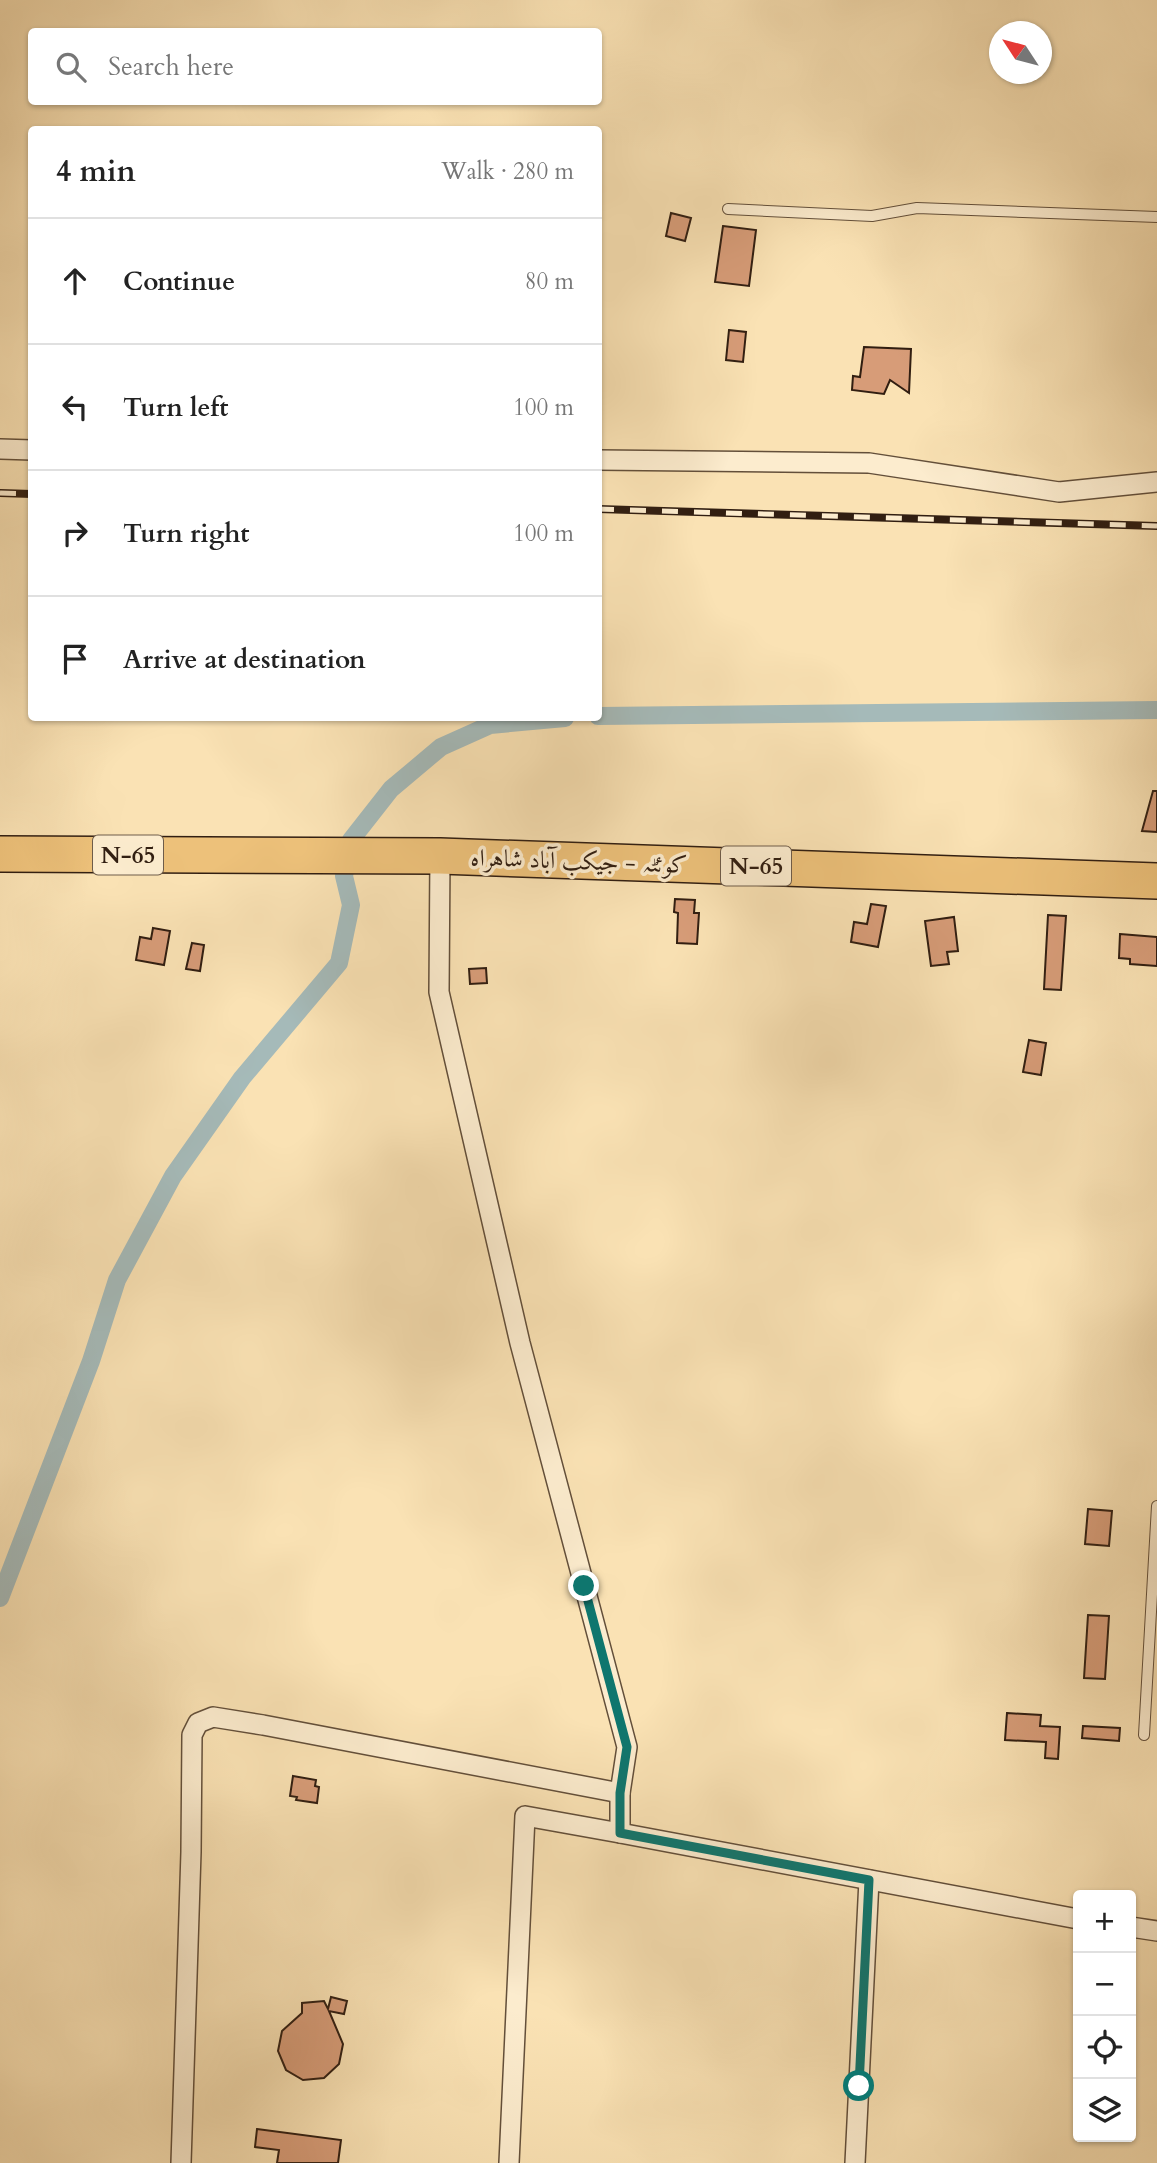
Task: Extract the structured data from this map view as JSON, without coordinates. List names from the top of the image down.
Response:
{
  "streets": {
    "highway": ["N-65", "کوئٹہ - جیکب آباد شاہراہ"]
  },
  "north": "top left",
  "page": {
    "search": "Search here",
    "heading": ["4 min", "Walk · 280 m"],
    "list": [
      ["Continue", "80 m"],
      ["Turn left", "100 m"],
      ["Turn right", "100 m"],
      "Arrive at destination"
    ],
    "map_buttons": ["+", "−"]
  }
}
